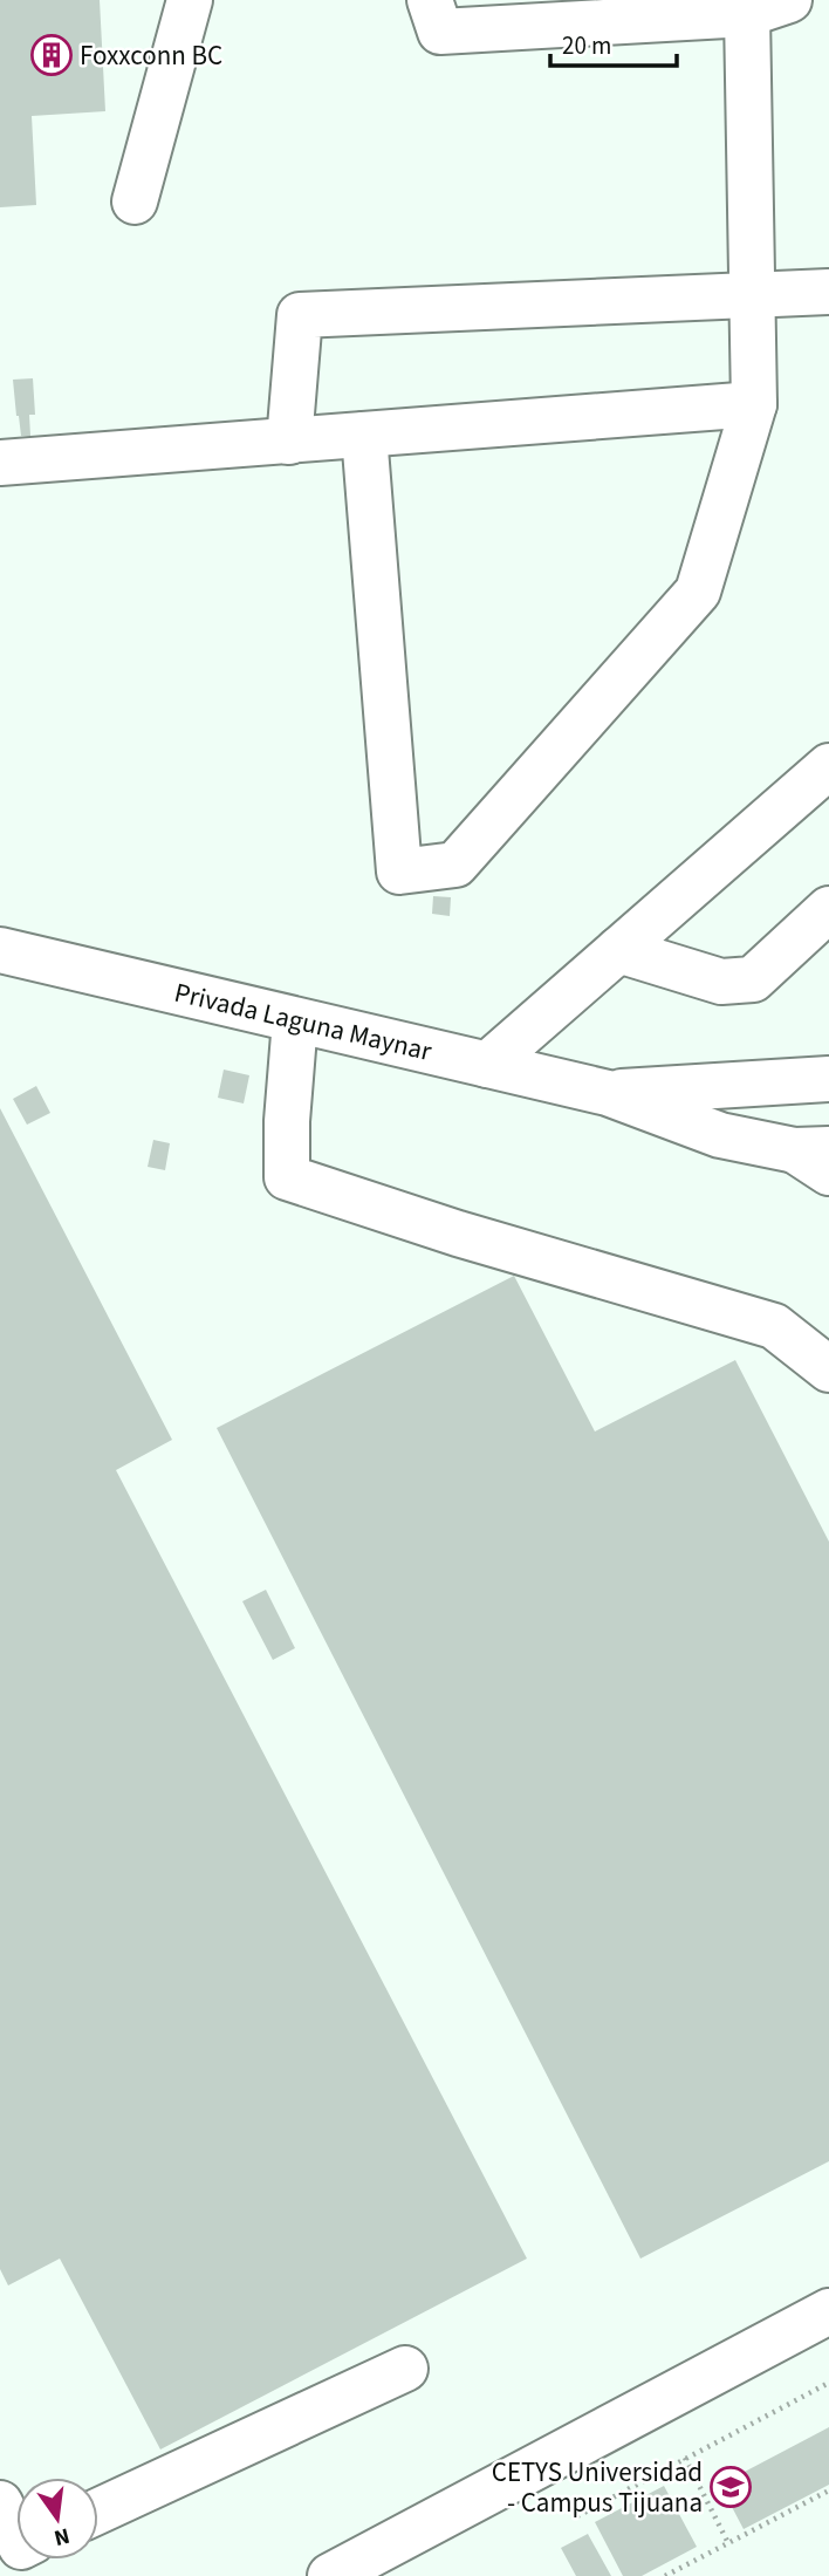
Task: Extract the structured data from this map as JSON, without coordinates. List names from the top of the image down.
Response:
{
  "streets": {
    "main road": ["Privada Laguna Maynar"]
  },
  "places": {
    "building": ["Foxxconn BC"],
    "school or university": ["CETYS Universidad - Campus Tijuana"]
  },
  "scale_bar": "20 m",
  "north": "bottom"
}
